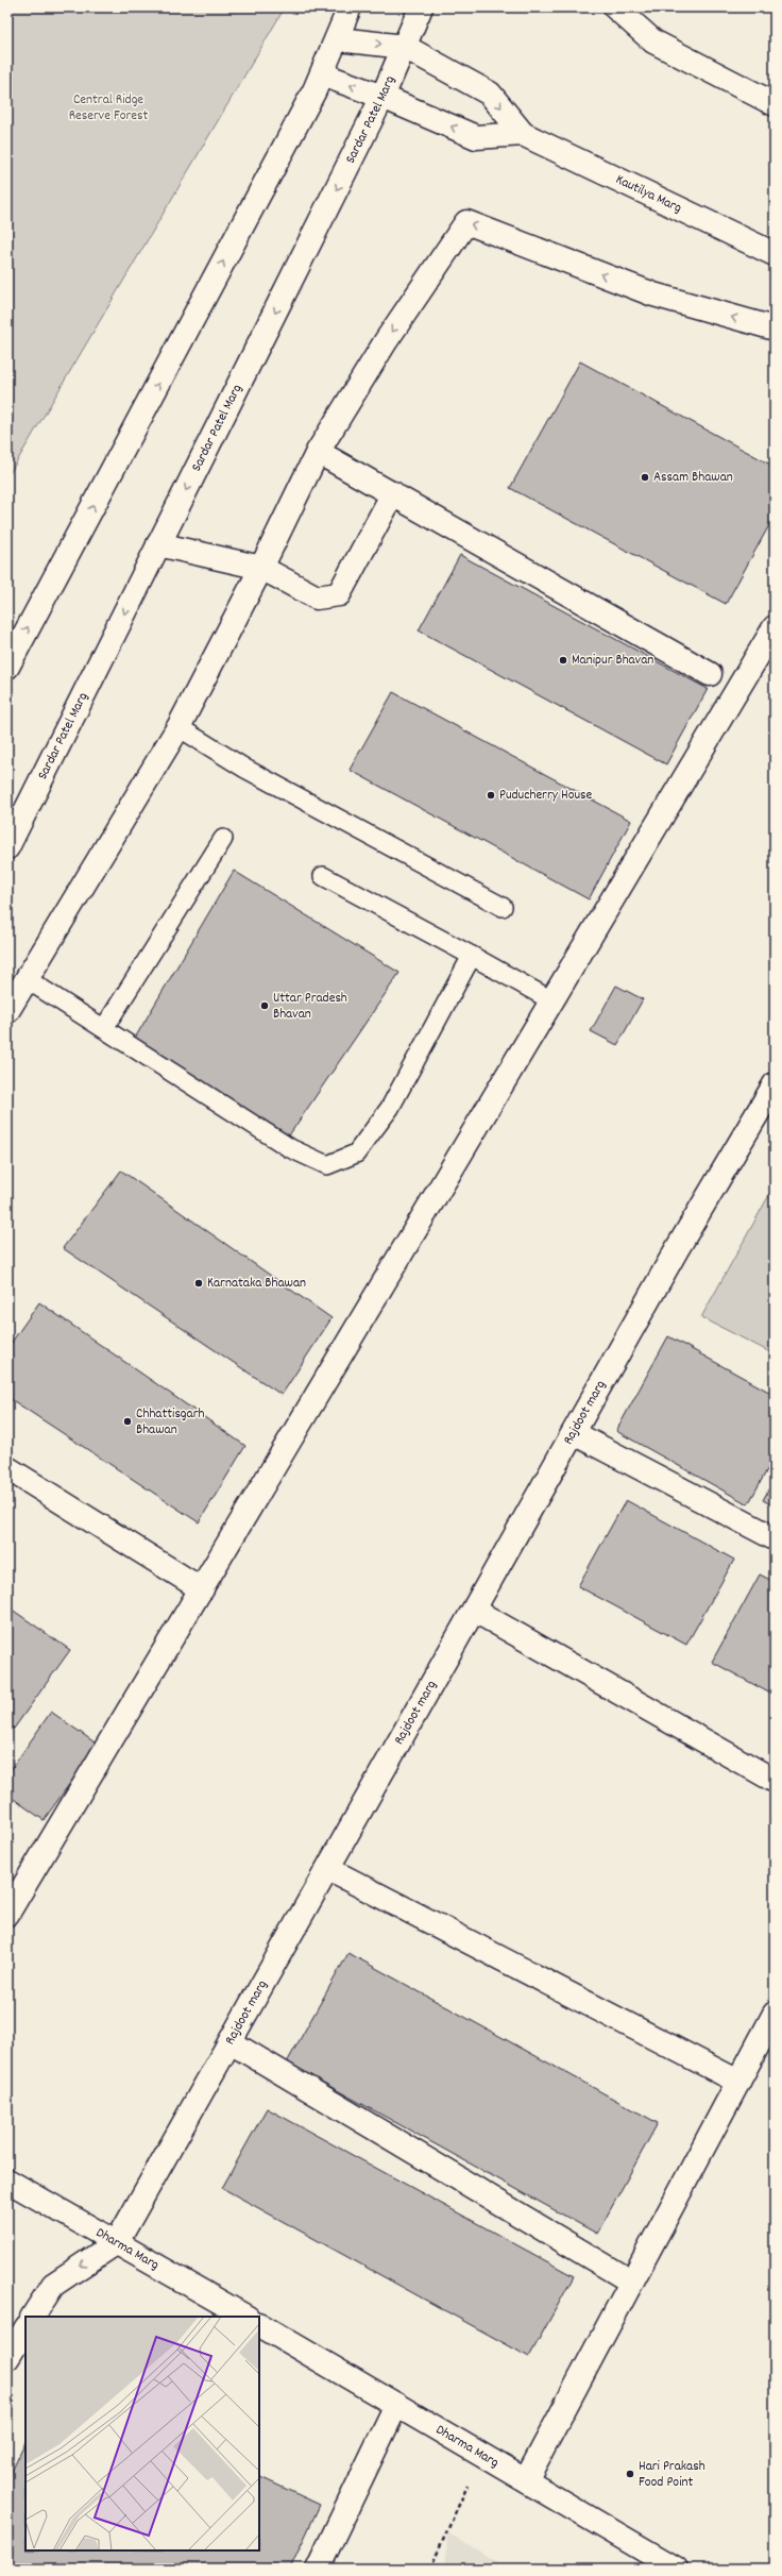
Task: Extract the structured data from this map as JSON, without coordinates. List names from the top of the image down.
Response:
{
  "streets": {
    "street": [
      "Sardar Patel Marg",
      "Kautilya Marg",
      "Rajdoot marg",
      "Dharma Marg"
    ]
  },
  "crossings": [
    ["Sardar Patel Marg", "Kautilya Marg"],
    ["Rajdoot marg", "Dharma Marg"]
  ],
  "parks": ["Central Ridge Reserve Forest"],
  "places": [
    "Assam Bhawan",
    "Manipur Bhavan",
    "Puducherry House",
    "Uttar Pradesh Bhavan",
    "Karnataka Bhawan",
    "Chhattisgarh Bhawan",
    "Hari Prakash Food Point"
  ]
}
